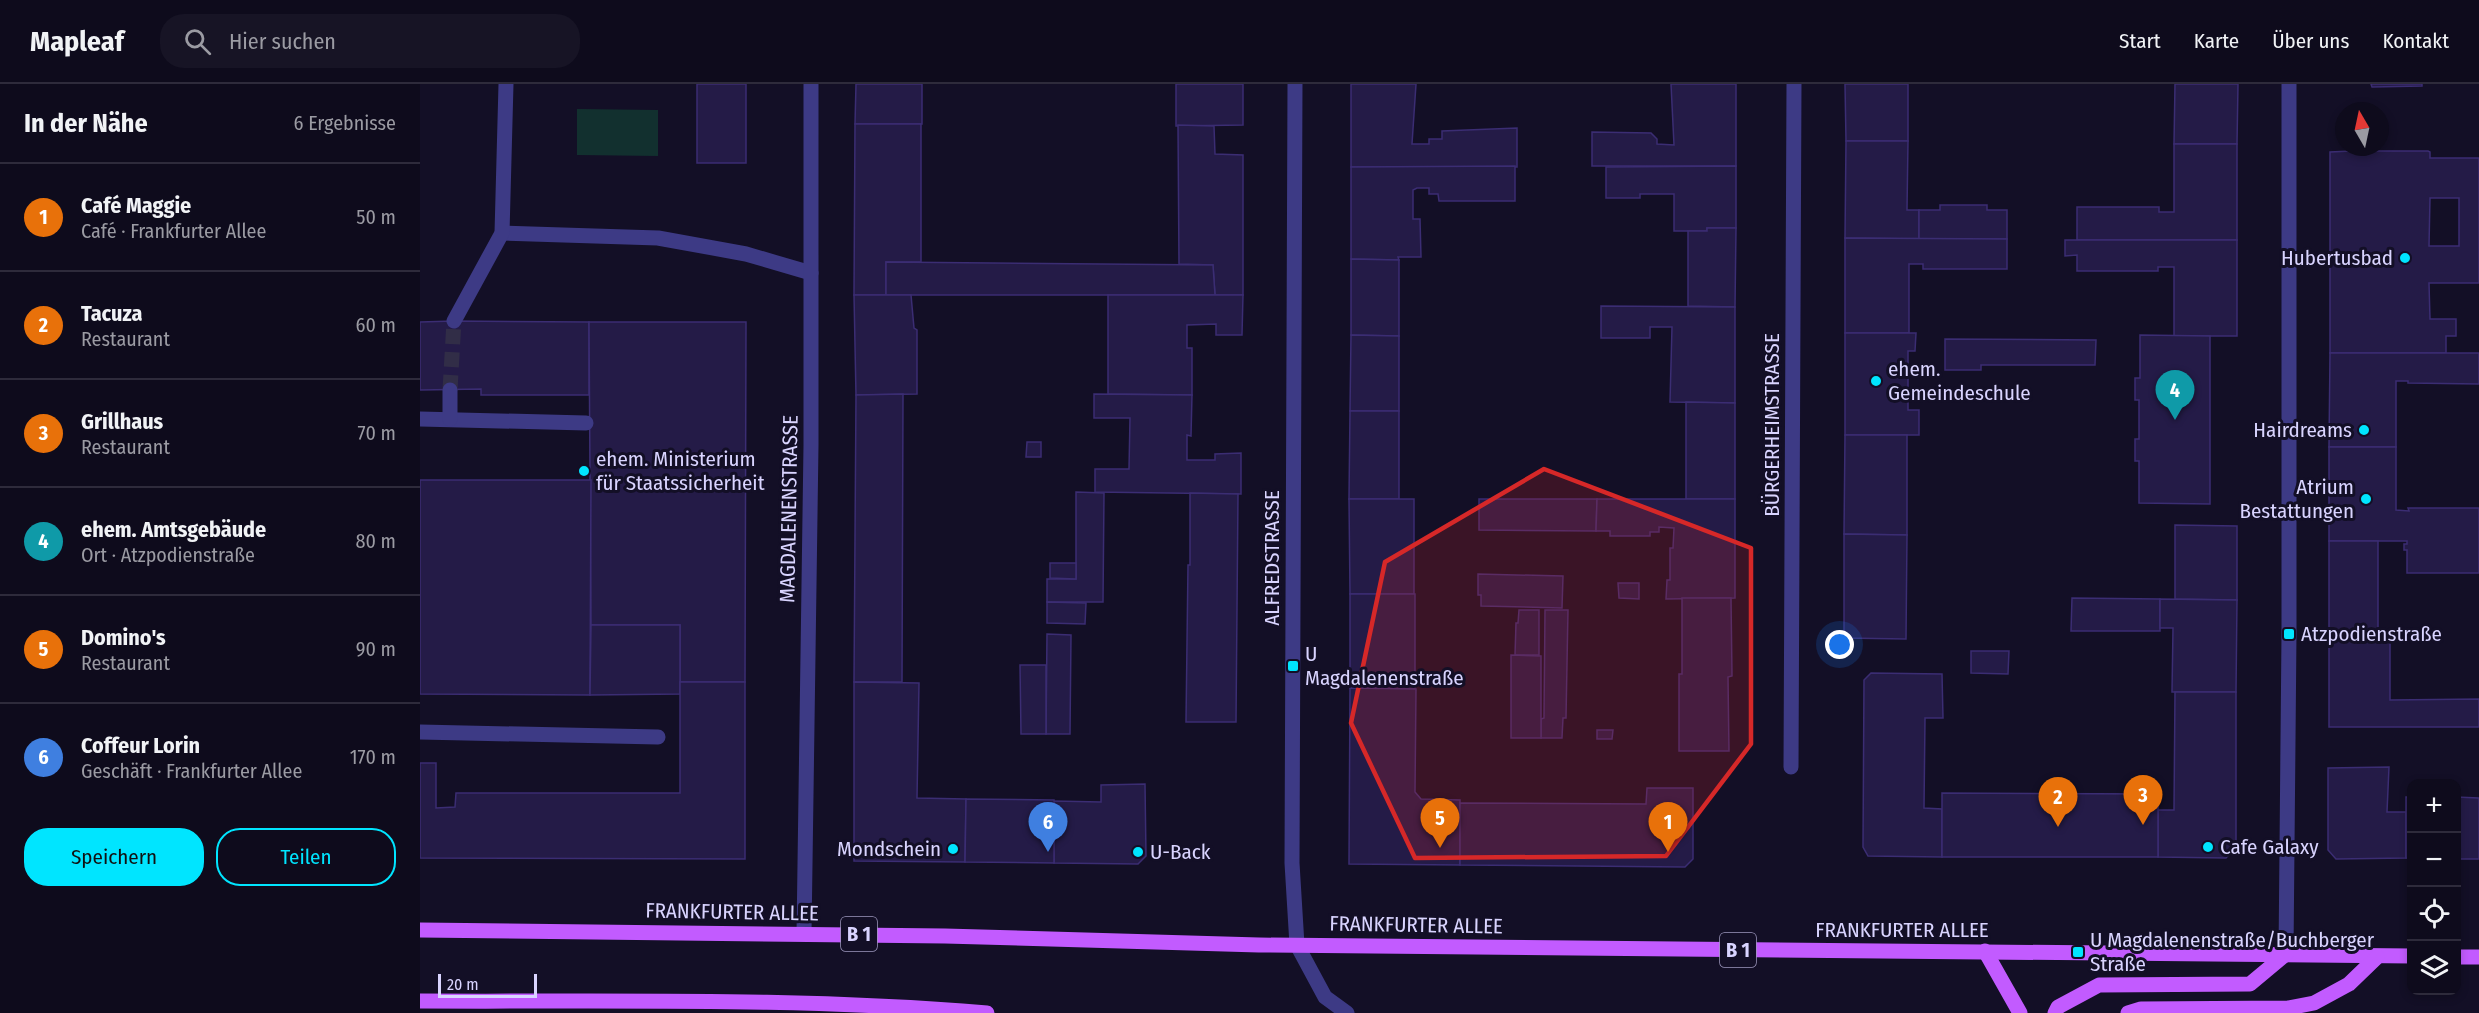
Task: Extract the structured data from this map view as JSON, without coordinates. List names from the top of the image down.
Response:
{
  "streets": {
    "main road": ["FRANKFURTER ALLEE", "B 1"],
    "street": ["BÜRGERHEIMSTRASSE", "MAGDALENENSTRASSE", "ALFREDSTRASSE"]
  },
  "crossings": [
    ["MAGDALENENSTRASSE", "FRANKFURTER ALLEE"],
    ["ALFREDSTRASSE", "FRANKFURTER ALLEE"]
  ],
  "places": {
    "other": [
      "Hubertusbad",
      "ehem. Gemeindeschule",
      "Hairdreams",
      "ehem. Ministerium für Staatssicherheit",
      "Atrium Bestattungen",
      "Cafe Galaxy",
      "Mondschein",
      "U-Back"
    ],
    "transit": ["Atzpodienstraße", "U Magdalenenstraße", "U Magdalenenstraße/Buchberger Straße"]
  },
  "scale_bar": "20 m",
  "north": "top",
  "page": {
    "header": "Mapleaf",
    "search": "Hier suchen",
    "nav": [
      "Start",
      "Karte",
      "Über uns",
      "Kontakt"
    ],
    "heading": ["In der Nähe", "6 Ergebnisse"],
    "list": [
      {
        "mark": "1",
        "name": "Café Maggie",
        "note": "Café · Frankfurter Allee",
        "value": "50 m"
      },
      {
        "mark": "2",
        "name": "Tacuza",
        "note": "Restaurant",
        "value": "60 m"
      },
      {
        "mark": "3",
        "name": "Grillhaus",
        "note": "Restaurant",
        "value": "70 m"
      },
      {
        "mark": "4",
        "name": "ehem. Amtsgebäude",
        "note": "Ort · Atzpodienstraße",
        "value": "80 m"
      },
      {
        "mark": "5",
        "name": "Domino's",
        "note": "Restaurant",
        "value": "90 m"
      },
      {
        "mark": "6",
        "name": "Coffeur Lorin",
        "note": "Geschäft · Frankfurter Allee",
        "value": "170 m"
      }
    ],
    "pins": [
      "4",
      "3",
      "2",
      "5",
      "1",
      "6"
    ],
    "map_buttons": ["+", "−"],
    "buttons": ["Speichern", "Teilen"],
    "scale": "20 m"
  }
}
